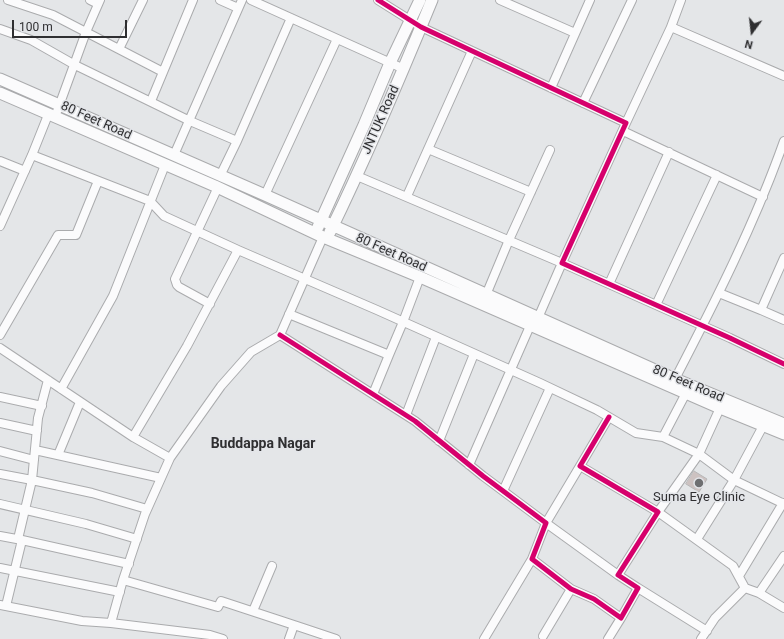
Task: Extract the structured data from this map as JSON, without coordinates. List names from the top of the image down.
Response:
{
  "streets": {
    "main road": ["JNTUK Road", "80 Feet Road"]
  },
  "crossings": [
    ["JNTUK Road", "80 Feet Road"]
  ],
  "districts": ["Buddappa Nagar"],
  "places": ["Suma Eye Clinic"],
  "scale_bar": "100 m",
  "north": "bottom"
}
